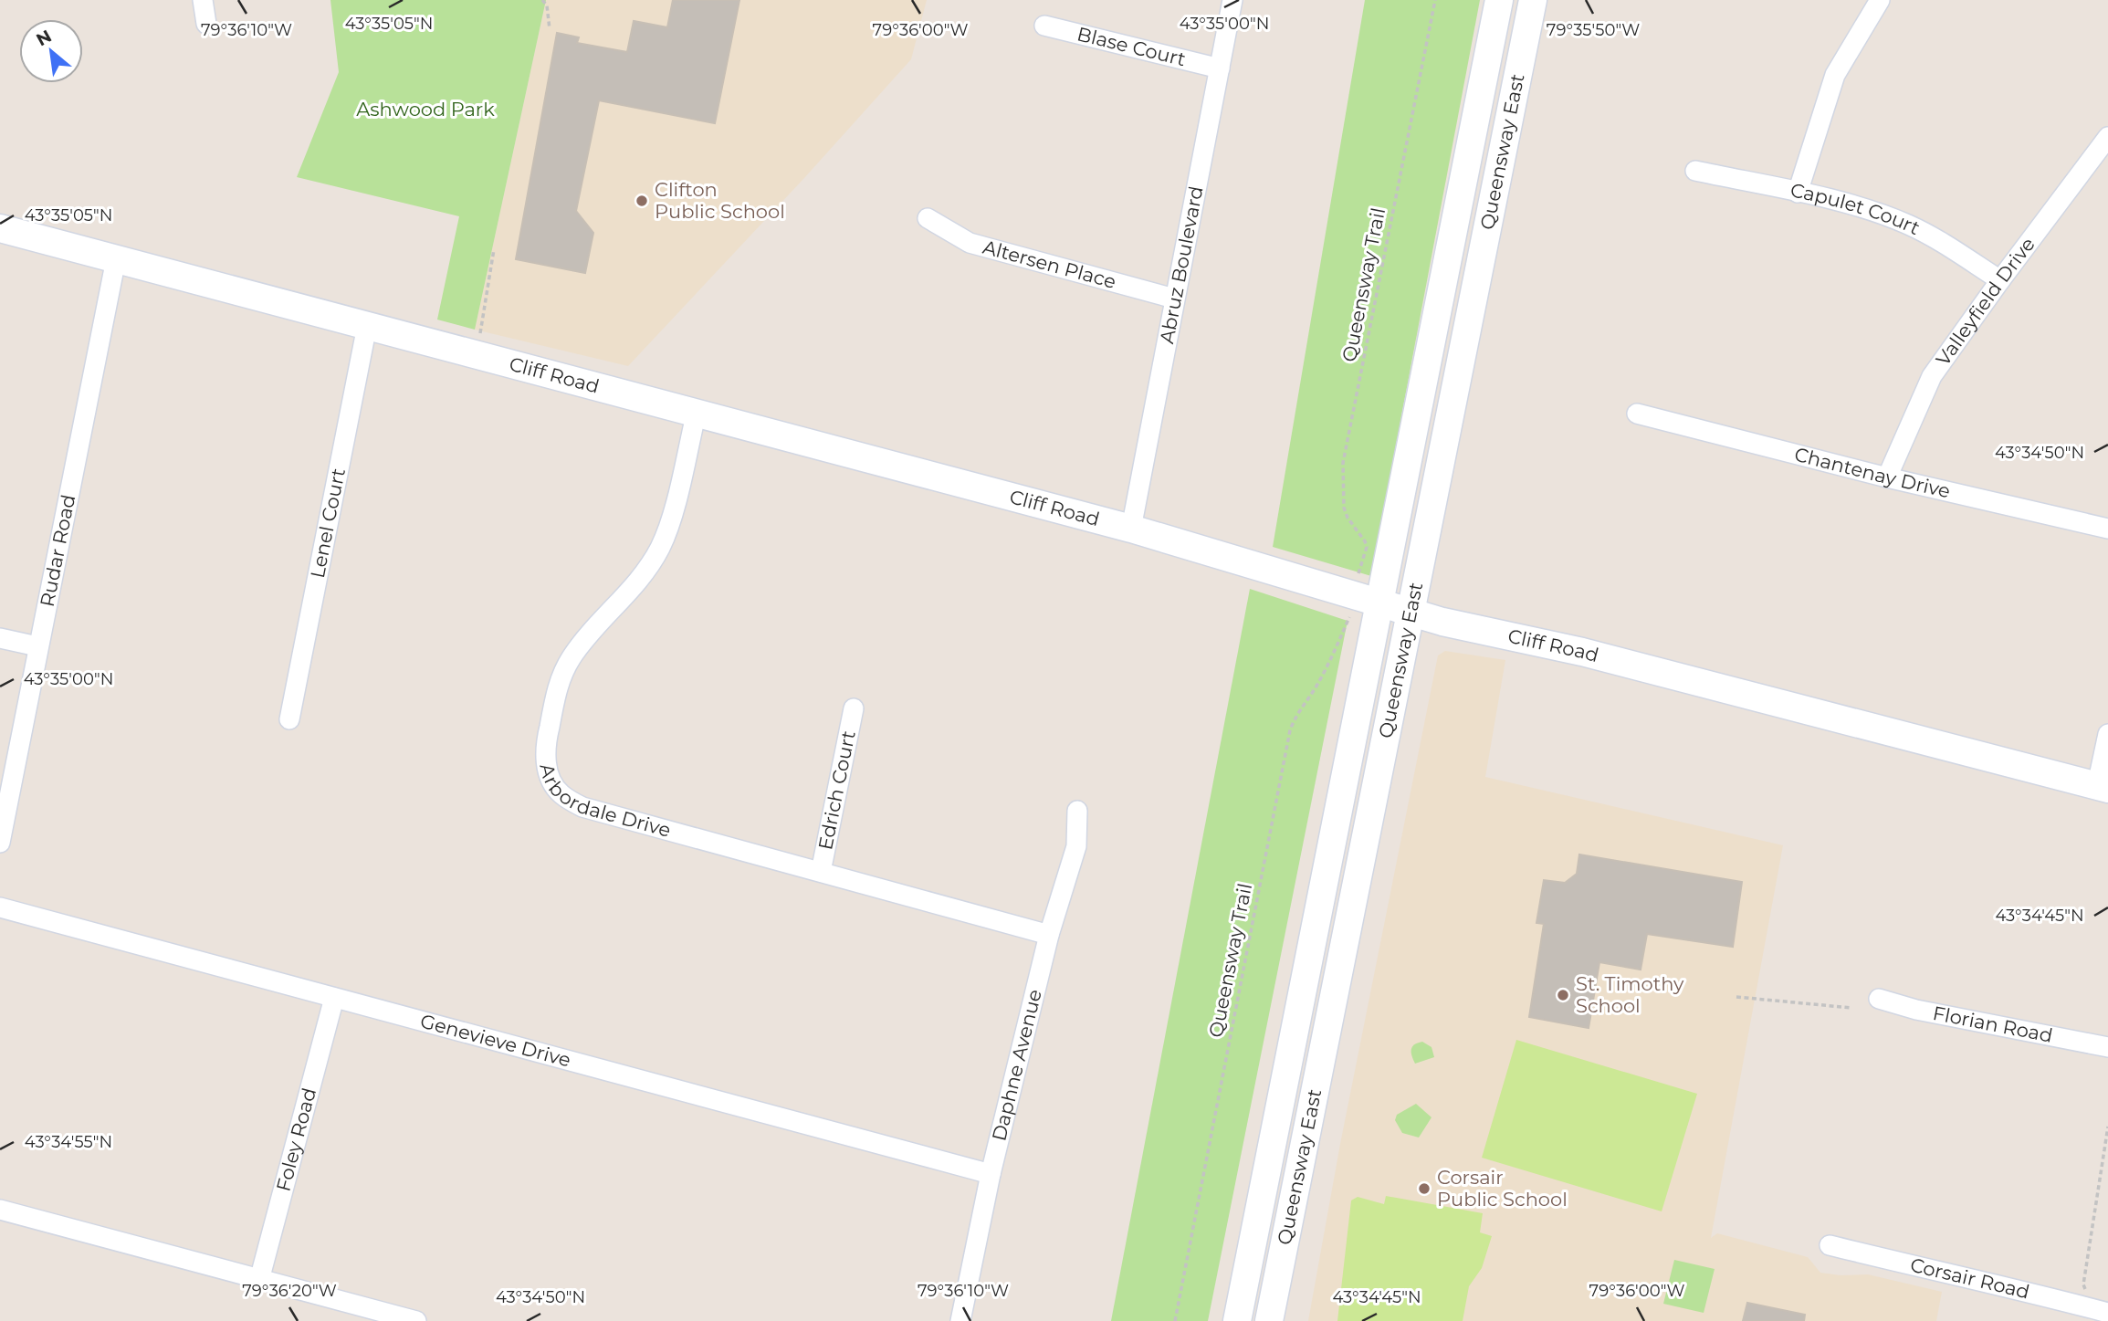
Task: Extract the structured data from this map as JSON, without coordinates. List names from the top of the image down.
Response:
{
  "streets": {
    "main road": ["Queensway East", "Cliff Road"],
    "street": [
      "Blase Court",
      "Capulet Court",
      "Altersen Place",
      "Abruz Boulevard",
      "Valleyfield Drive",
      "Chantenay Drive",
      "Lenel Court",
      "Rudar Road",
      "Edrich Court",
      "Arbordale Drive",
      "Florian Road",
      "Genevieve Drive",
      "Daphne Avenue",
      "Foley Road",
      "Corsair Road"
    ],
    "path": ["Queensway Trail"]
  },
  "crossings": [
    ["Blase Court", "Abruz Boulevard"],
    ["Queensway East", "Cliff Road"],
    ["Capulet Court", "Valleyfield Drive"],
    ["Altersen Place", "Abruz Boulevard"],
    ["Abruz Boulevard", "Cliff Road"],
    ["Valleyfield Drive", "Chantenay Drive"],
    ["Cliff Road", "Lenel Court"],
    ["Cliff Road", "Rudar Road"],
    ["Cliff Road", "Arbordale Drive"],
    ["Edrich Court", "Arbordale Drive"],
    ["Arbordale Drive", "Daphne Avenue"],
    ["Genevieve Drive", "Daphne Avenue"],
    ["Genevieve Drive", "Foley Road"]
  ],
  "parks": ["Ashwood Park"],
  "places": ["Clifton Public School", "St. Timothy School", "Corsair Public School"],
  "north": "top left",
  "coordinates": [
    "43°35'05\"N",
    "43°35'00\"N",
    "79°36'10\"W",
    "79°36'00\"W",
    "79°35'50\"W",
    "43°34'50\"N",
    "43°34'45\"N",
    "43°34'55\"N",
    "79°36'20\"W"
  ]
}
